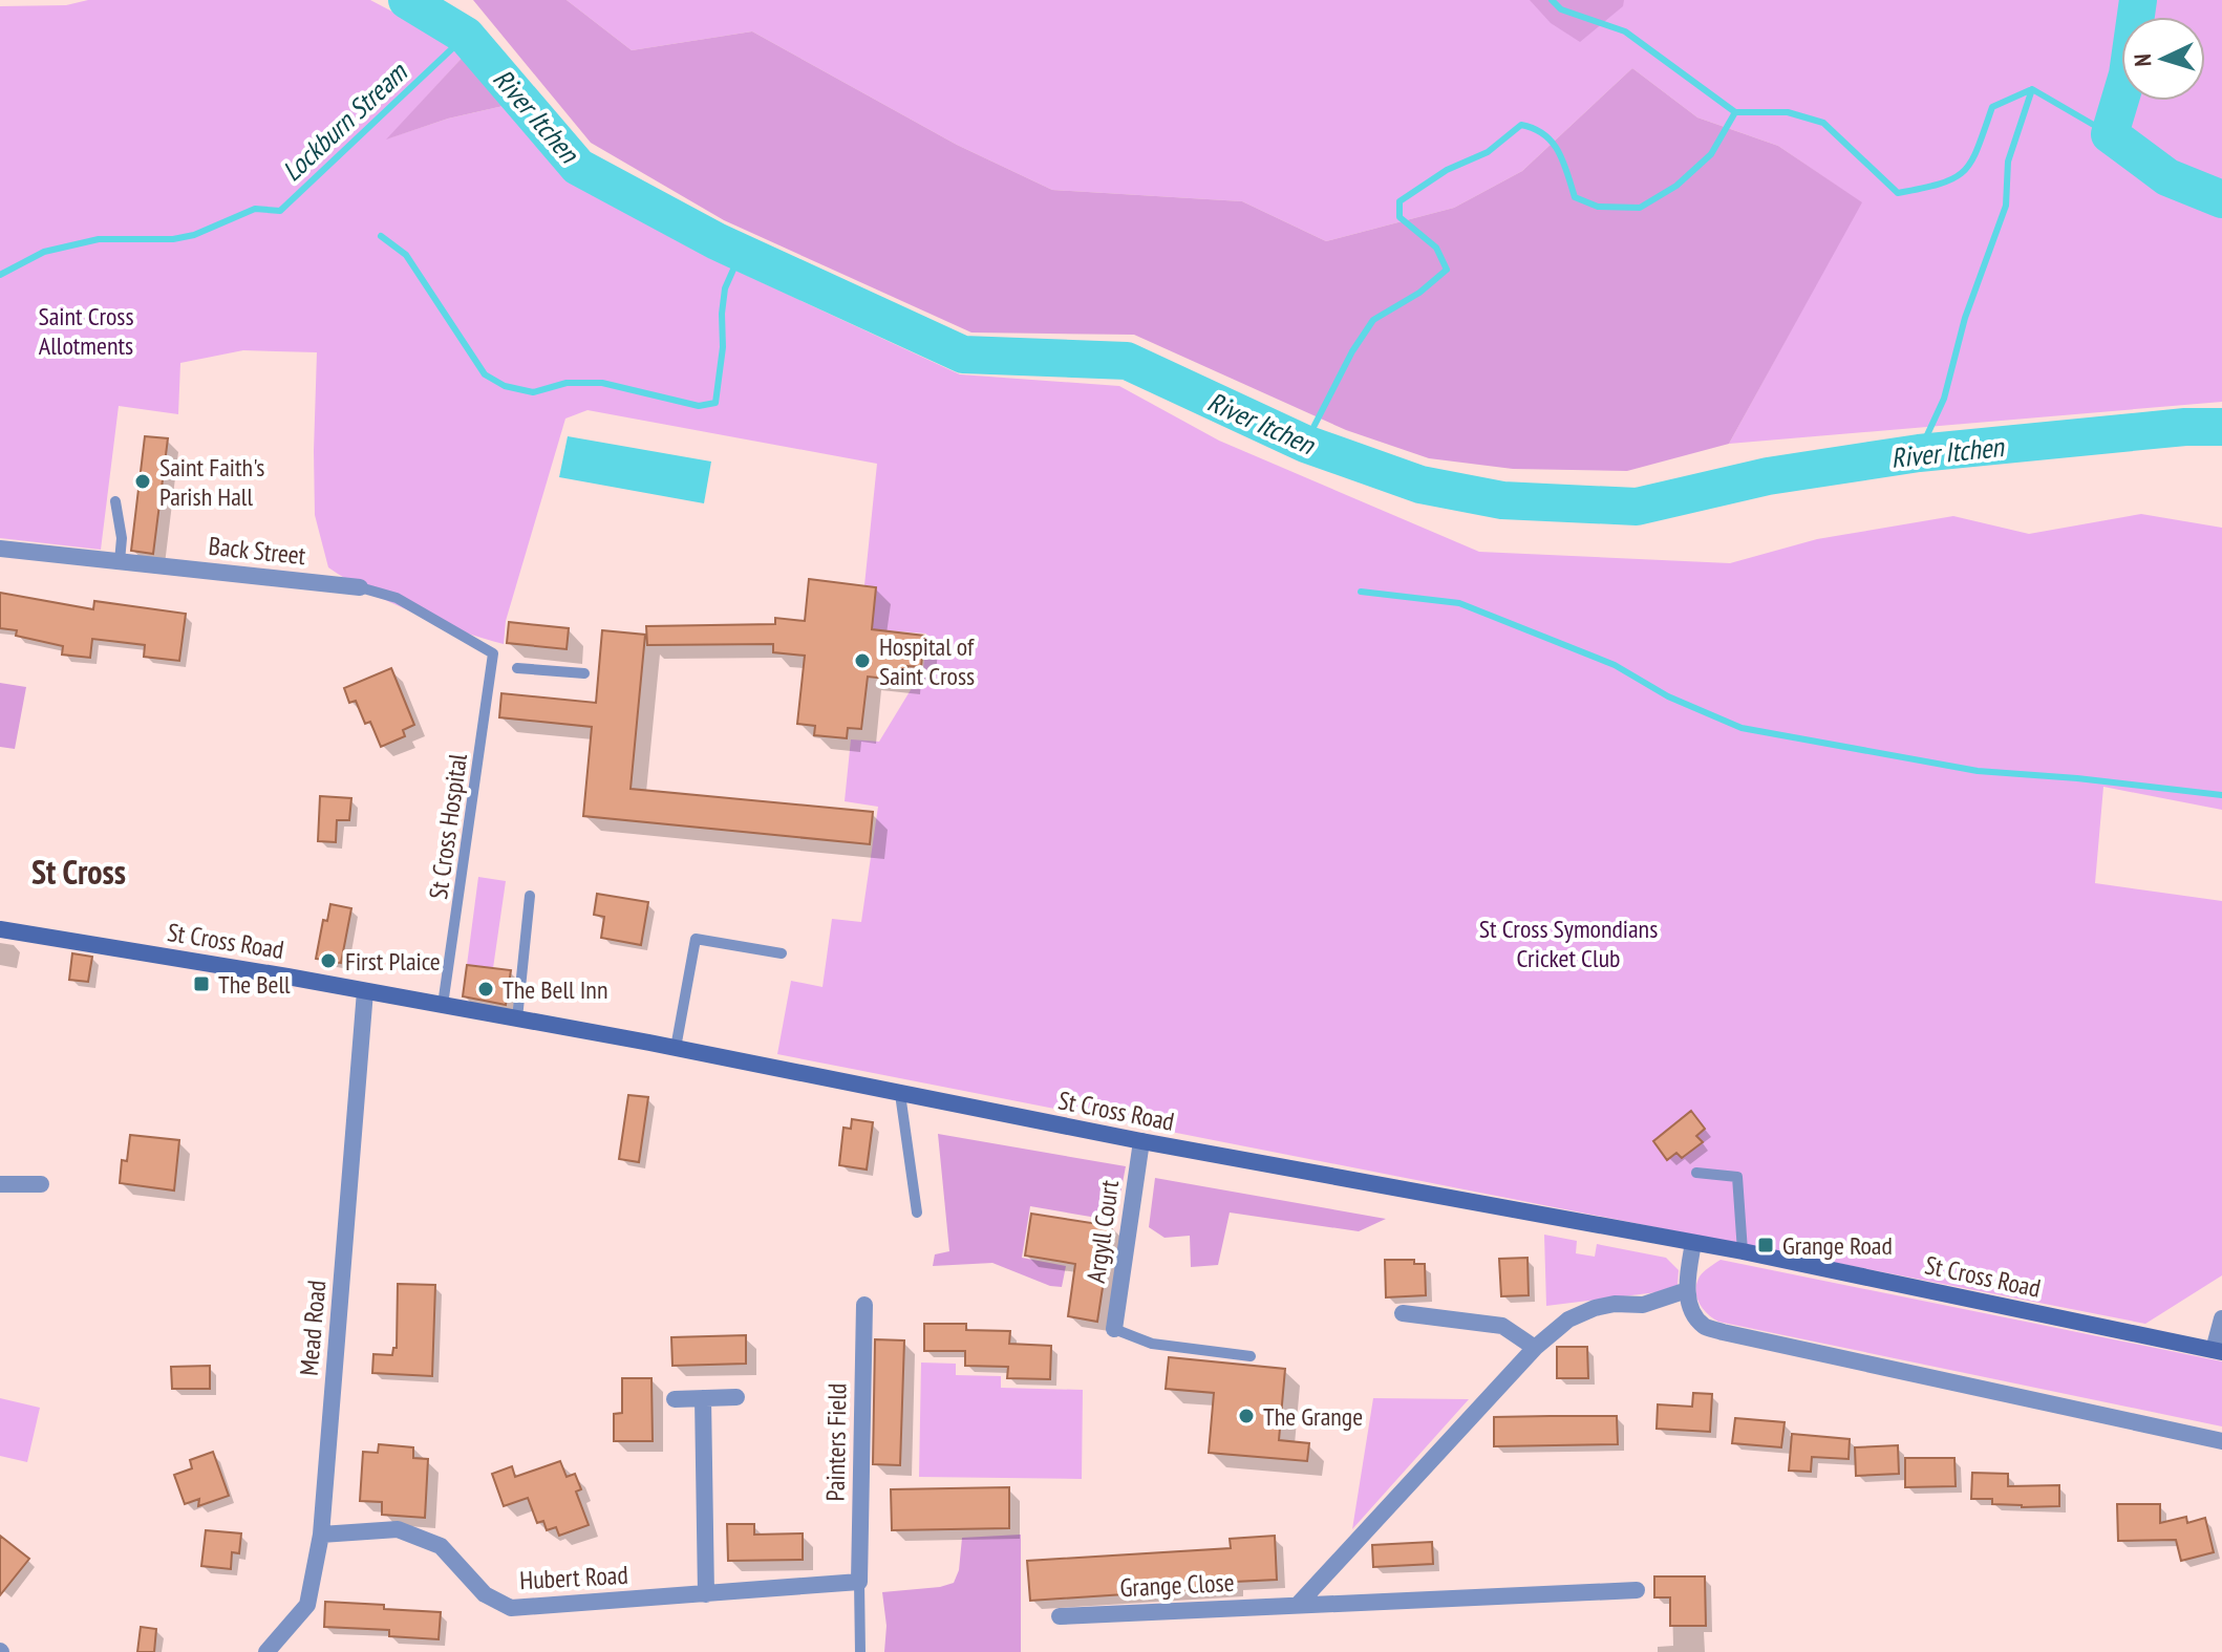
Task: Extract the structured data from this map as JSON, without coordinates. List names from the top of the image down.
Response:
{
  "streets": {
    "main road": ["St Cross Road"],
    "street": [
      "Back Street",
      "Argyll Court",
      "Mead Road",
      "Painters Field",
      "Hubert Road",
      "Grange Close"
    ],
    "lane": ["St Cross Hospital"]
  },
  "crossings": [
    ["Back Street", "St Cross Hospital"],
    ["St Cross Hospital", "St Cross Road"],
    ["St Cross Road", "Argyll Court"],
    ["St Cross Road", "Mead Road"],
    ["Mead Road", "Hubert Road"],
    ["Painters Field", "Hubert Road"]
  ],
  "districts": ["St Cross"],
  "water": ["River Itchen", "Lockburn Stream"],
  "parks": ["Saint Cross Allotments", "St Cross Symondians Cricket Club"],
  "places": {
    "other": [
      "Saint Faith's Parish Hall",
      "Hospital of Saint Cross",
      "First Plaice",
      "The Bell Inn",
      "The Grange"
    ],
    "transit": ["The Bell", "Grange Road"]
  },
  "north": "left"
}
